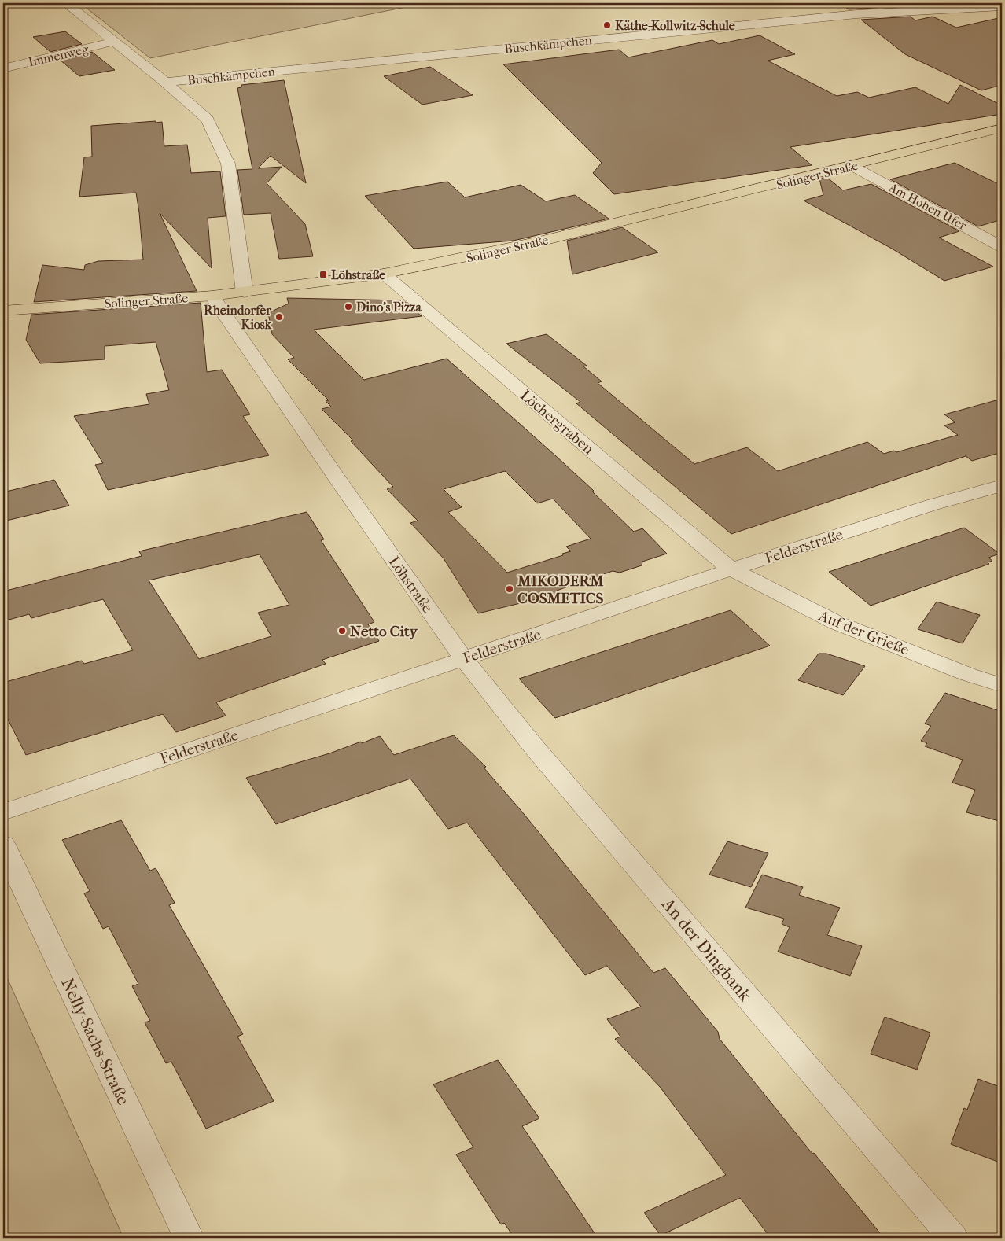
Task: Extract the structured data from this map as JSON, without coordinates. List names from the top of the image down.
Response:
{
  "streets": {
    "main road": ["Solinger Straße"],
    "street": [
      "Buschkämpchen",
      "Immenweg",
      "Am Hohen Ufer",
      "Löchergraben",
      "Felderstraße",
      "Löhstraße",
      "Auf der Grieße",
      "An der Dingbank",
      "Nelly-Sachs-Straße"
    ]
  },
  "crossings": [
    ["Solinger Straße", "Am Hohen Ufer"],
    ["Solinger Straße", "Löchergraben"],
    ["Solinger Straße", "Löhstraße"],
    ["Löchergraben", "Felderstraße"],
    ["Löchergraben", "Auf der Grieße"],
    ["Felderstraße", "Löhstraße"],
    ["Felderstraße", "Auf der Grieße"],
    ["Felderstraße", "An der Dingbank"],
    ["Löhstraße", "An der Dingbank"]
  ],
  "places": {
    "other": [
      "Käthe-Kollwitz-Schule",
      "Dino's Pizza",
      "Rheindorfer Kiosk",
      "MIKODERM COSMETICS",
      "Netto City"
    ],
    "transit": ["Löhstraße"]
  }
}
